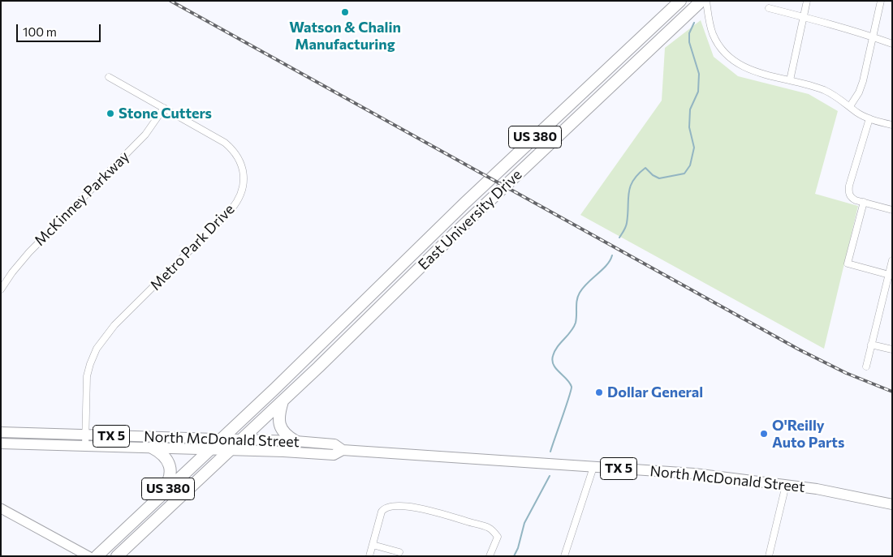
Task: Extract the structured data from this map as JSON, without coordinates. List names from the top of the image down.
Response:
{
  "streets": {
    "highway": ["US 380", "East University Drive"],
    "main road": ["TX 5", "North McDonald Street"],
    "street": ["McKinney Parkway", "Metro Park Drive"]
  },
  "crossings": [
    ["US 380", "East University Drive"],
    ["US 380", "North McDonald Street"],
    ["McKinney Parkway", "Metro Park Drive"],
    ["East University Drive", "North McDonald Street"],
    ["Metro Park Drive", "North McDonald Street"]
  ],
  "places": [
    "Watson & Chalin Manufacturing",
    "Stone Cutters",
    "Dollar General",
    "O'Reilly Auto Parts"
  ],
  "scale_bar": "100 m"
}
